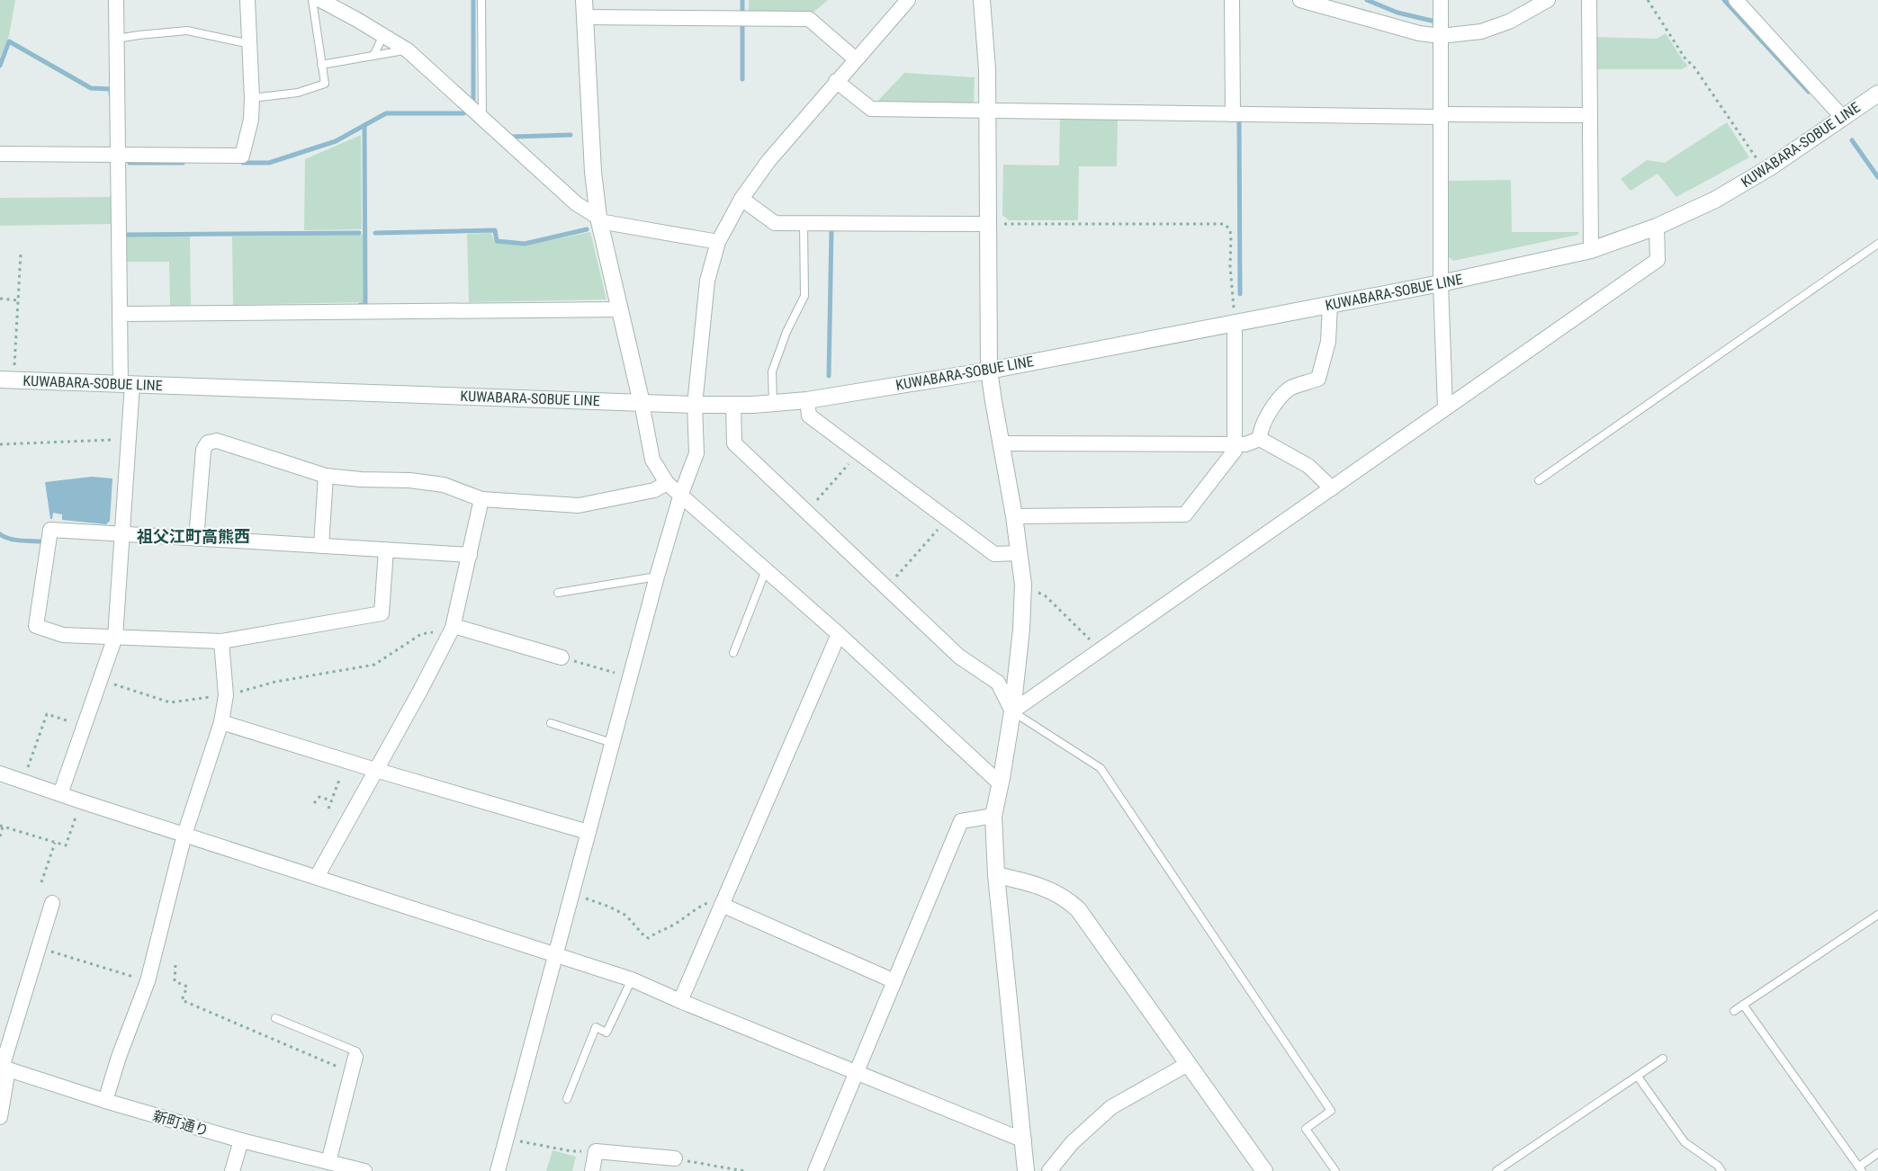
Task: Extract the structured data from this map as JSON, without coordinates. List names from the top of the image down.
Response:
{
  "streets": {
    "street": ["KUWABARA-SOBUE LINE", "新町通り"]
  },
  "districts": ["祖父江町高熊西"]
}
